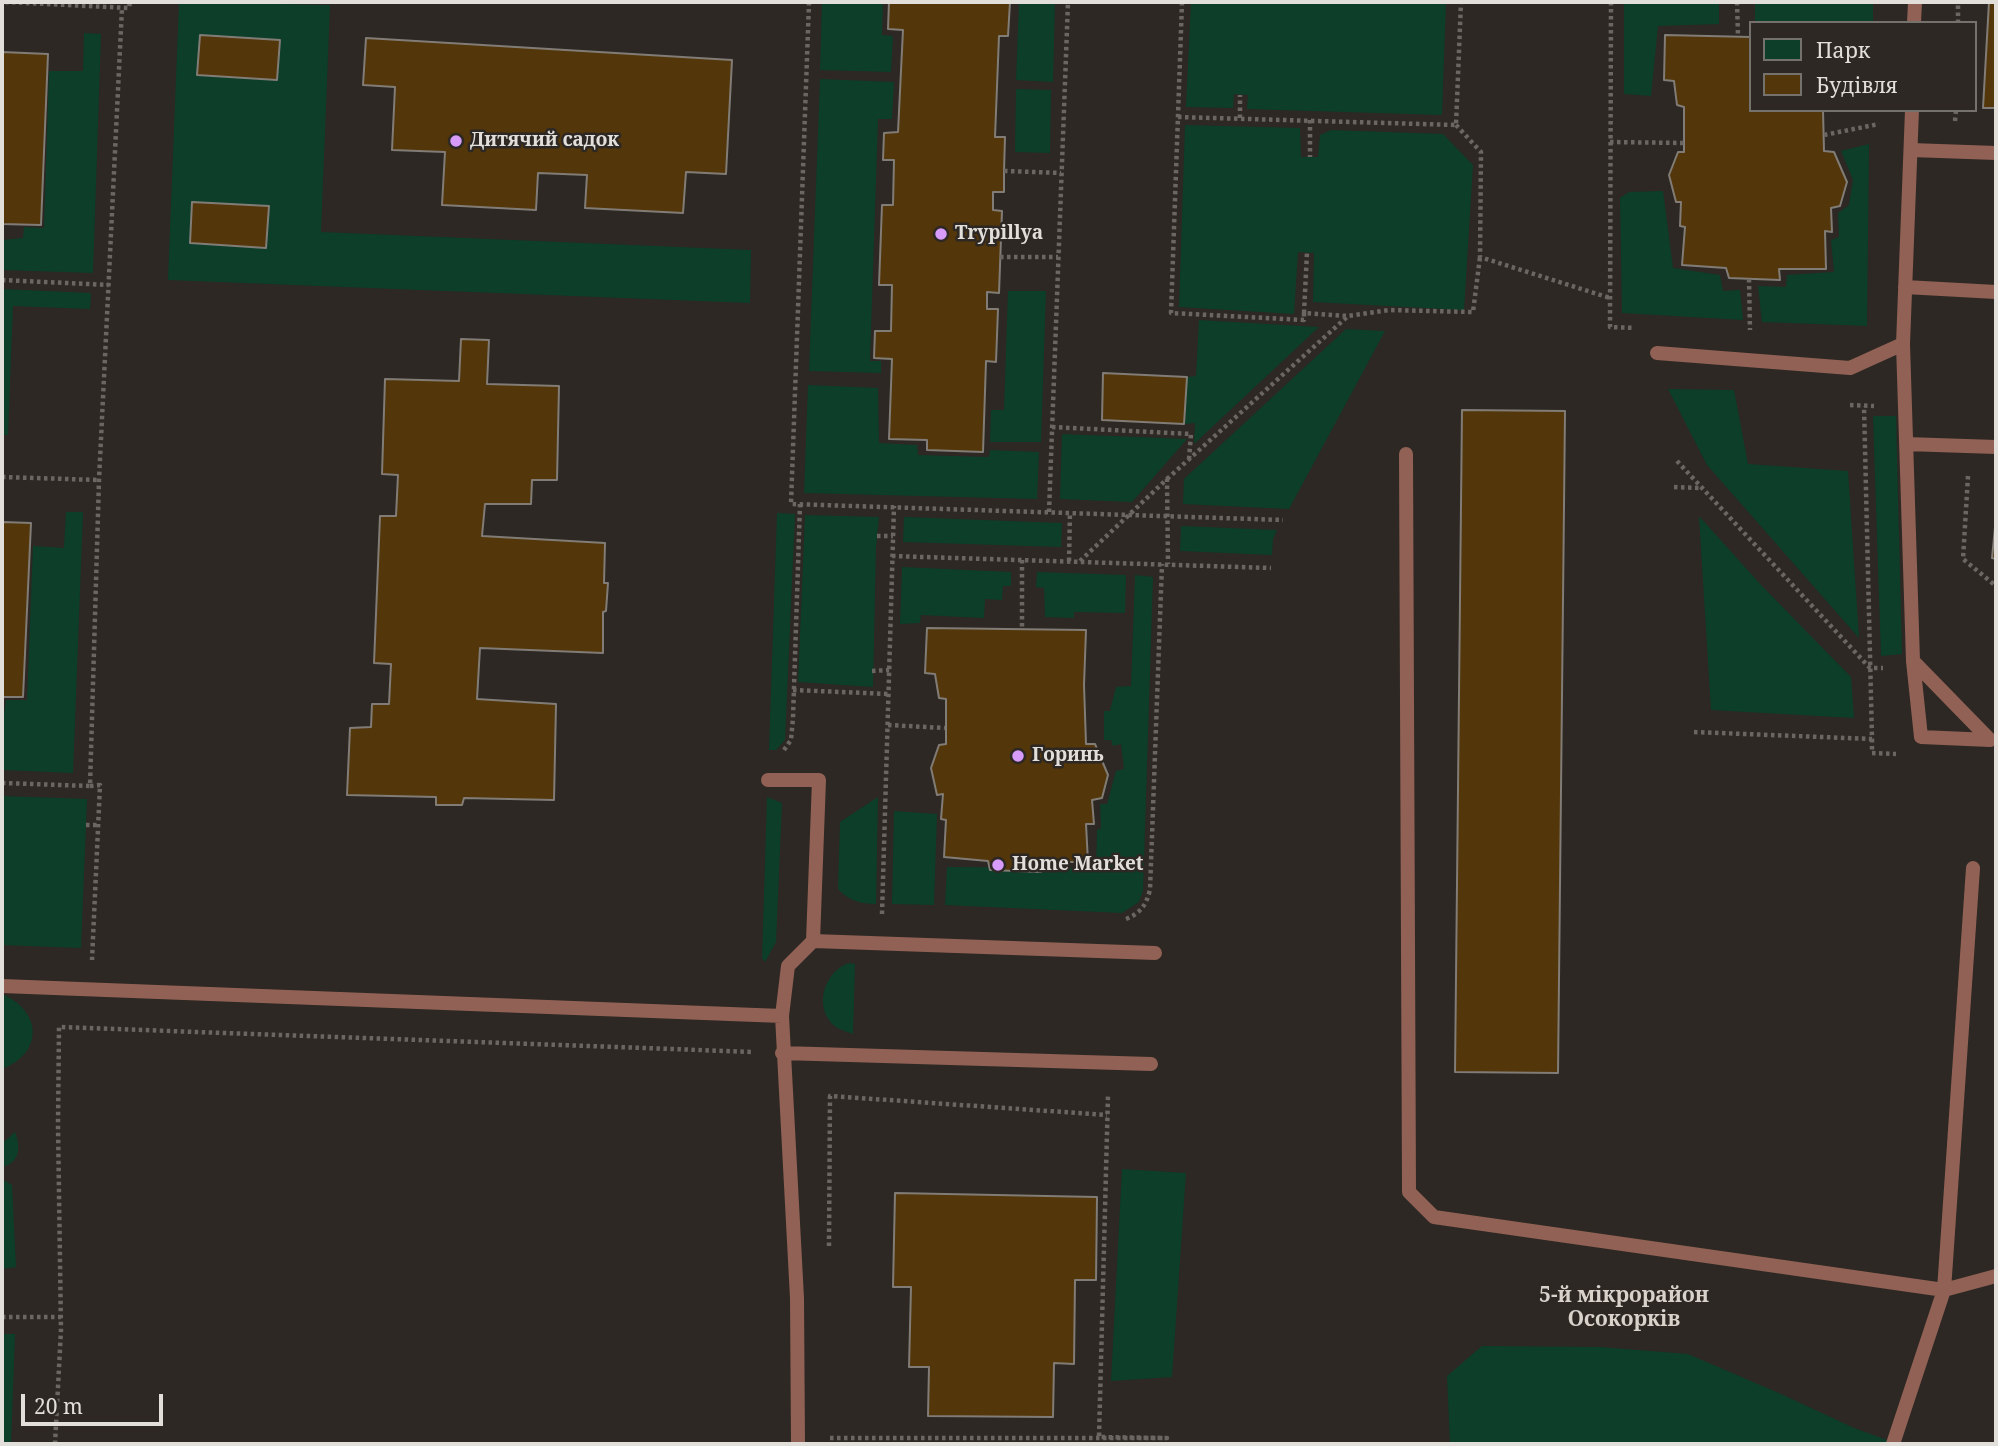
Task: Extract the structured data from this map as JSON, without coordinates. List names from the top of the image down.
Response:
{
  "districts": ["5-й мікрорайон Осокорків"],
  "places": [
    "Дитячий садок",
    "Trypillya",
    "Горинь",
    "Home Market"
  ],
  "legend": ["Парк", "Будівля"],
  "scale_bar": "20 m"
}
